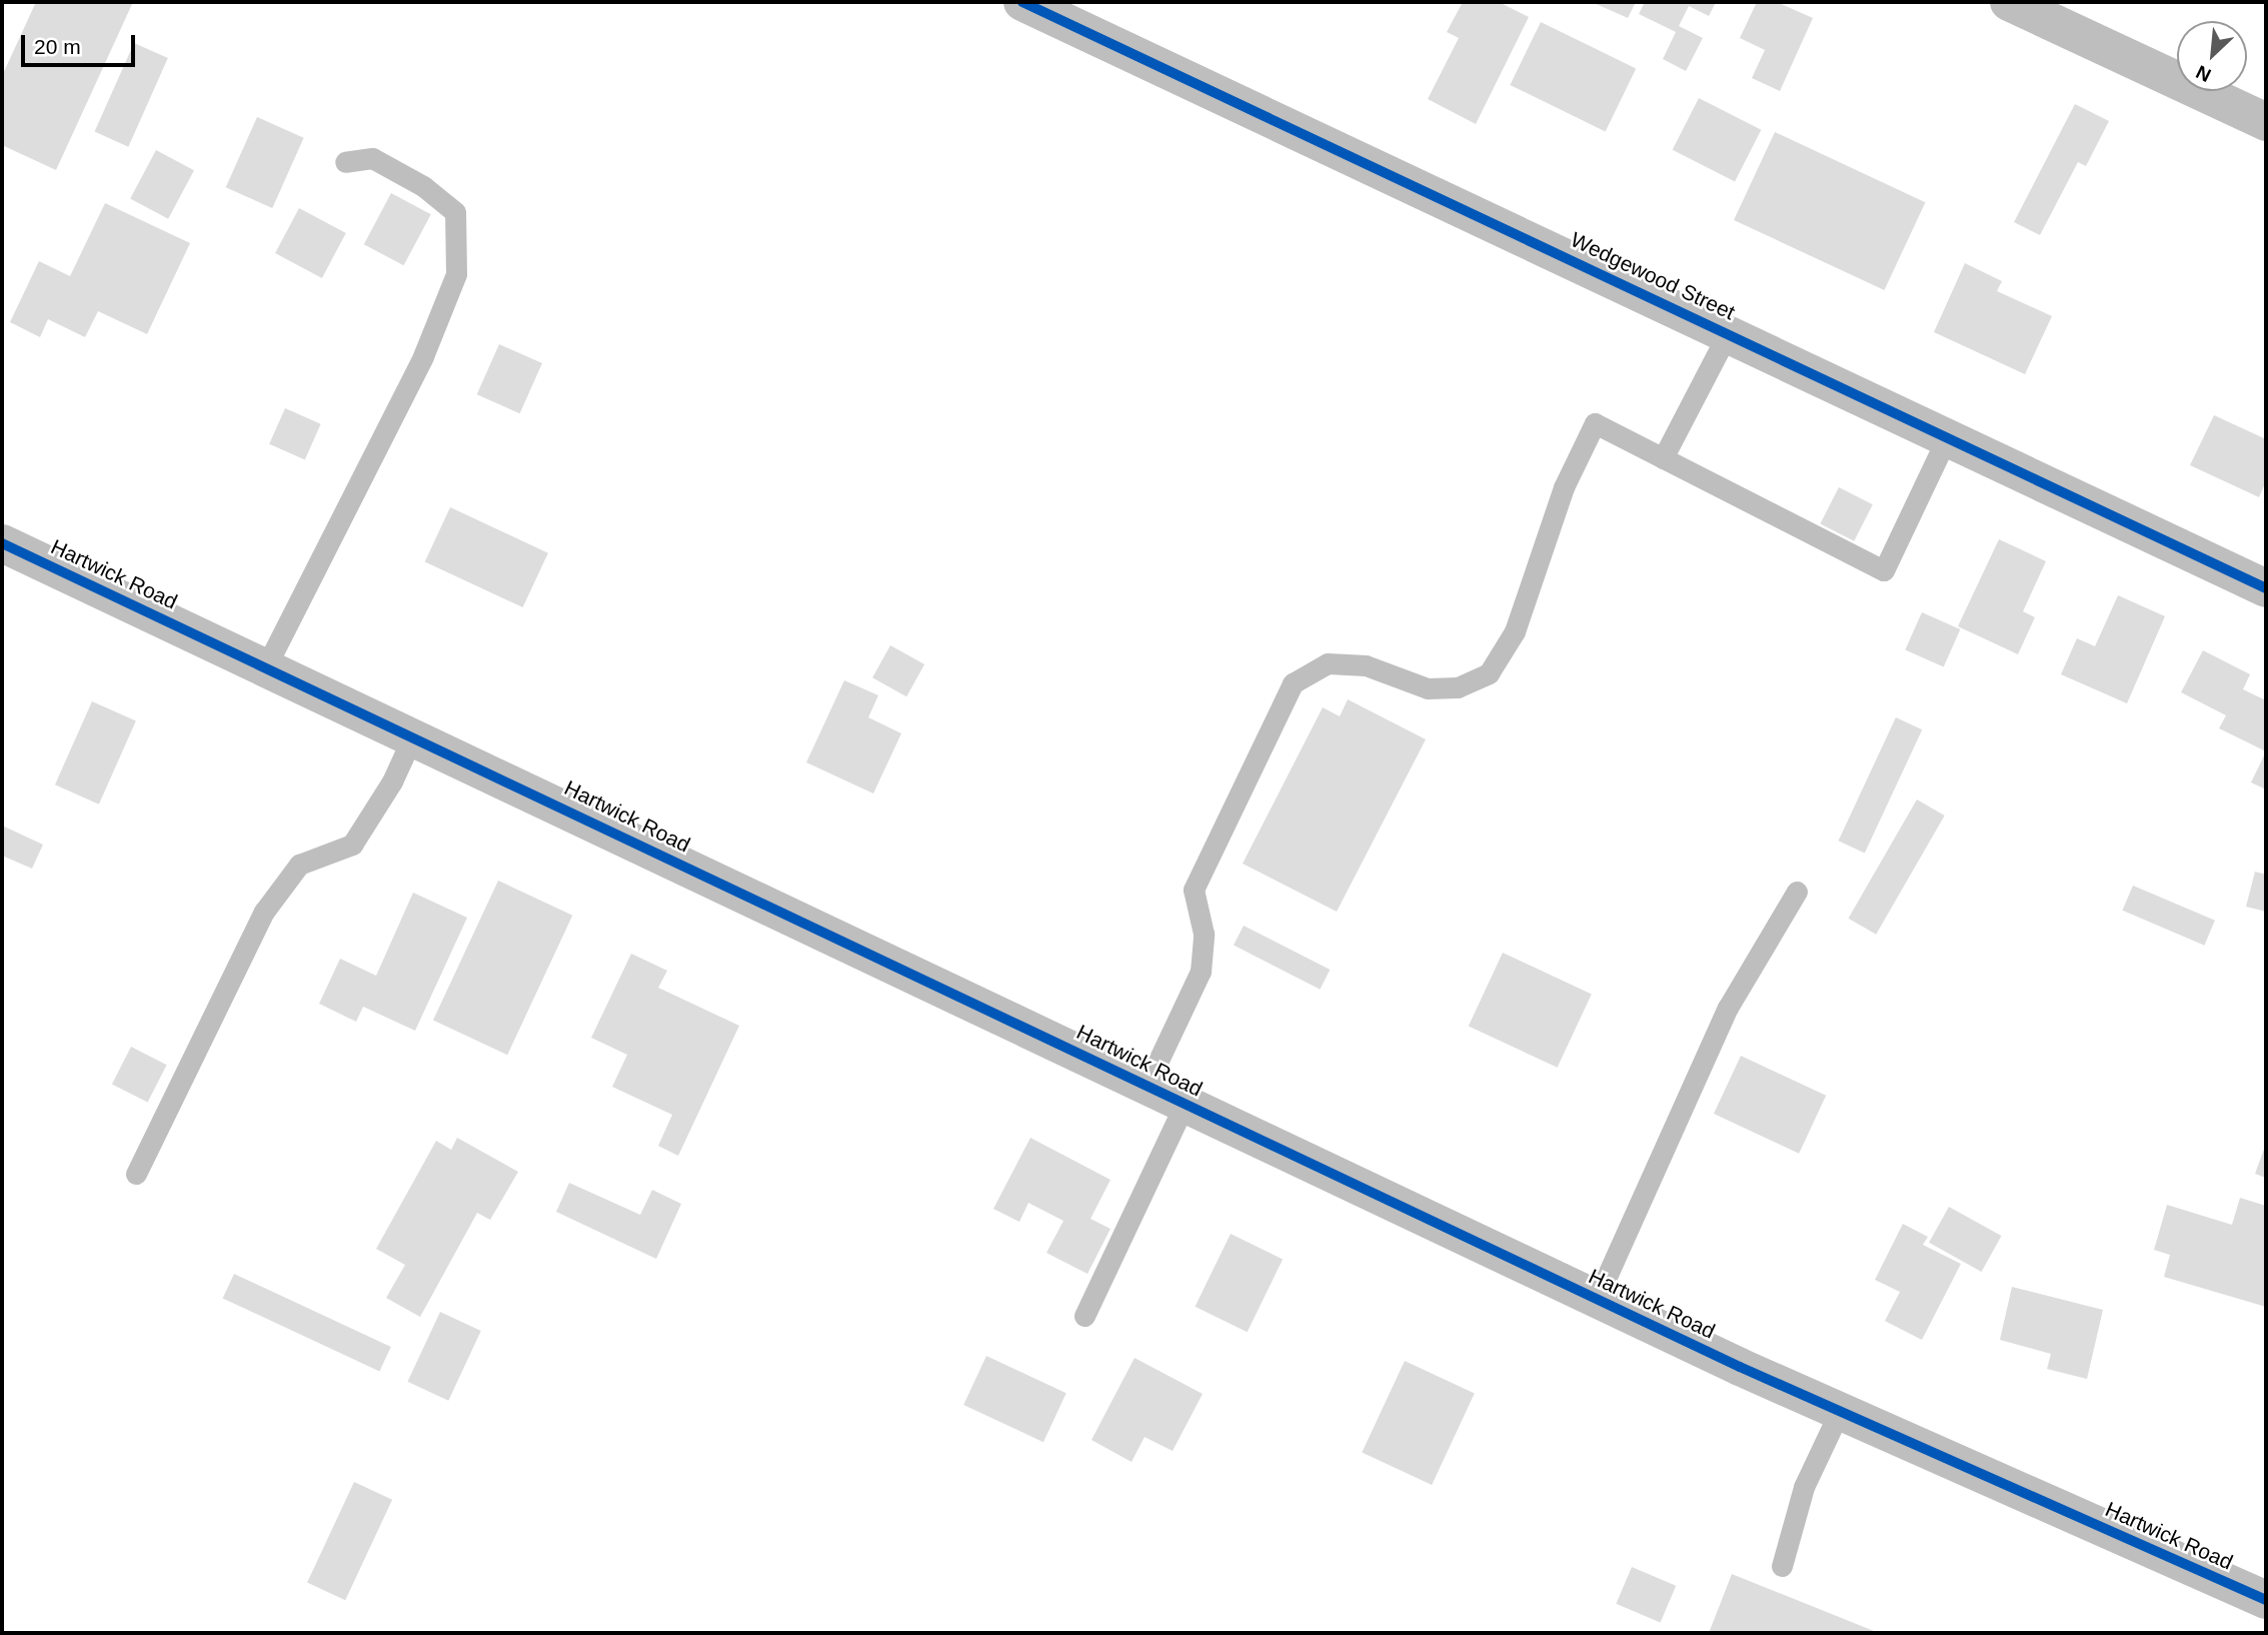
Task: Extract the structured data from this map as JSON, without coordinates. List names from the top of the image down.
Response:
{
  "streets": {
    "street": ["Wedgewood Street", "Hartwick Road"]
  },
  "scale_bar": "20 m",
  "north": "bottom left"
}
